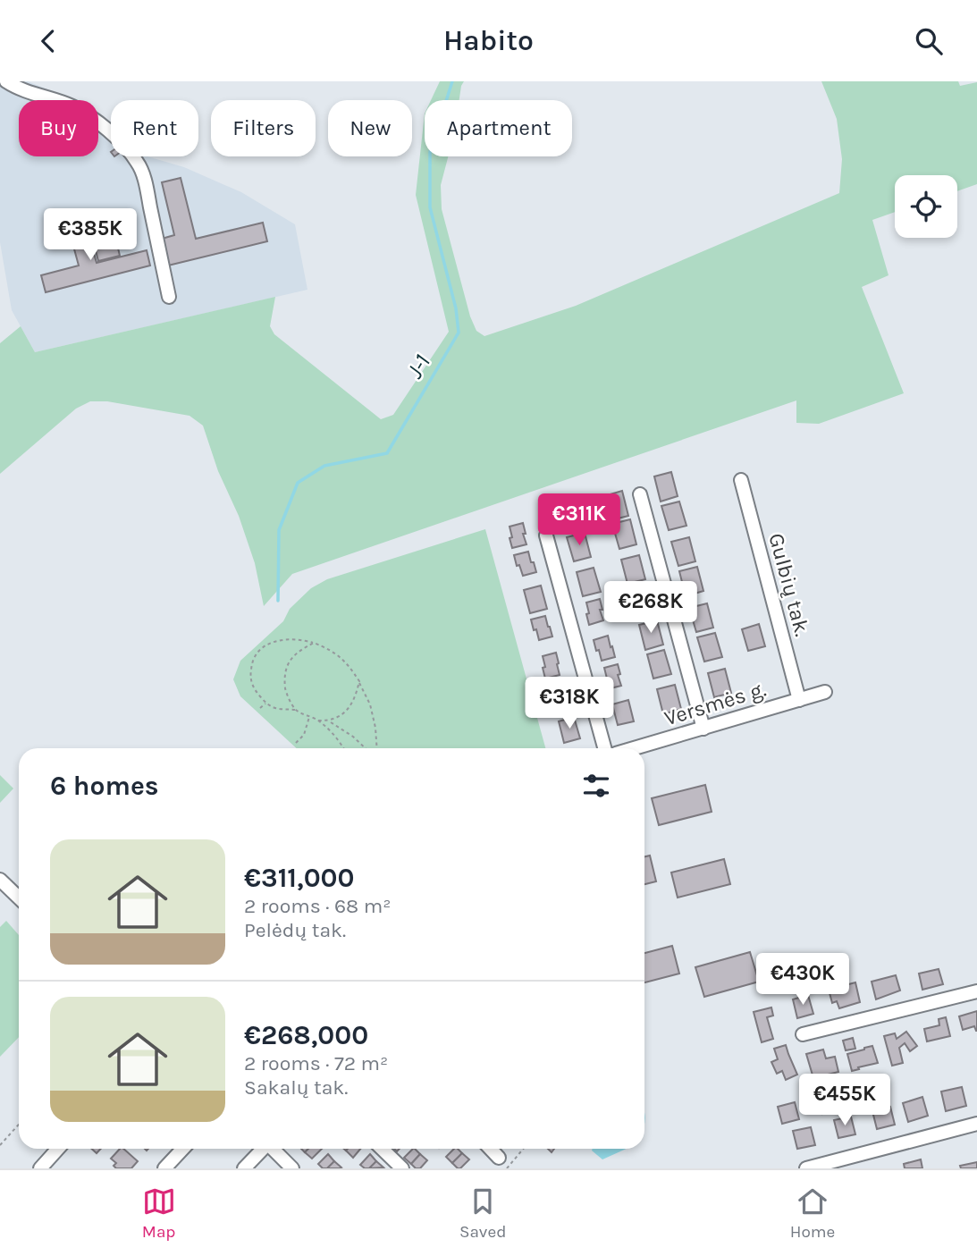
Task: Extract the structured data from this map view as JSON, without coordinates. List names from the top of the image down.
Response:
{
  "streets": {
    "street": ["Gulbių tak.", "Versmės g."]
  },
  "crossings": [
    ["Gulbių tak.", "Versmės g."]
  ],
  "water": ["J-1"],
  "page": {
    "header": "Habito",
    "chip": [
      "Buy",
      "Rent",
      "Filters",
      "New",
      "Apartment"
    ],
    "price": [
      "€385K",
      "€311K",
      "€268K",
      "€318K",
      "€430K",
      "€455K"
    ],
    "heading": "6 homes",
    "list": [
      {
        "name": "€311,000",
        "note": "2 rooms · 68 m² · Pelėdų tak."
      },
      {
        "name": "€268,000",
        "note": "2 rooms · 72 m² · Sakalų tak."
      }
    ],
    "tabs": ["Map", "Saved", "Home"]
  }
}
